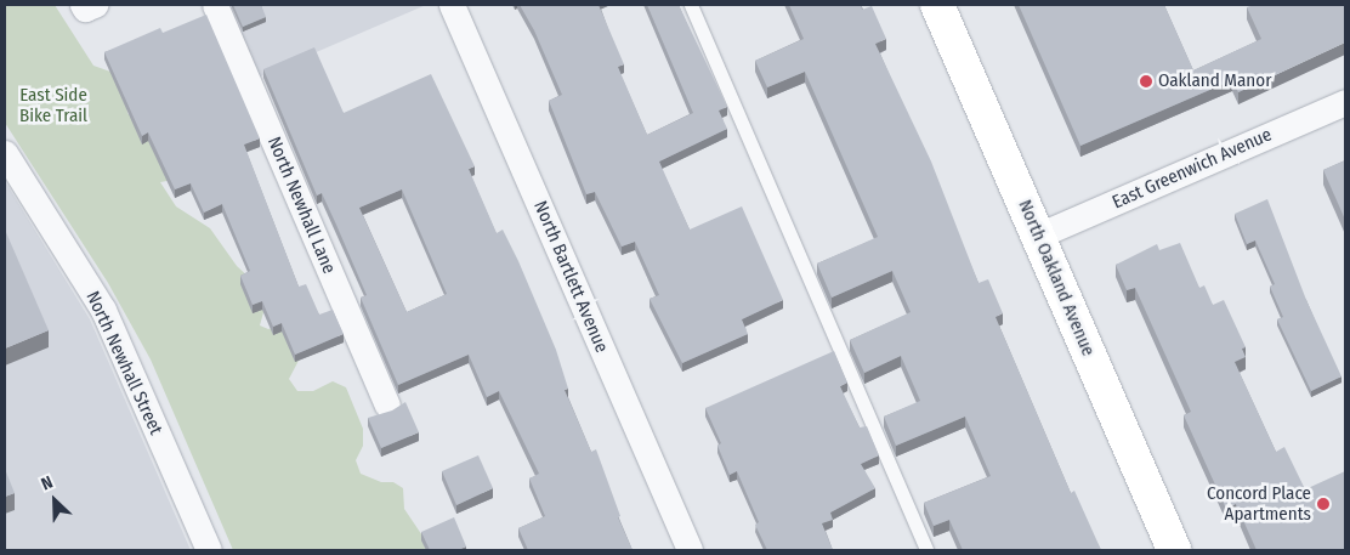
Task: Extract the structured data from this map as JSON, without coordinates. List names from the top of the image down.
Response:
{
  "streets": {
    "main road": ["North Oakland Avenue"],
    "street": [
      "East Greenwich Avenue",
      "North Newhall Lane",
      "North Bartlett Avenue",
      "North Newhall Street"
    ]
  },
  "crossings": [
    ["East Greenwich Avenue", "North Oakland Avenue"]
  ],
  "parks": ["East Side Bike Trail"],
  "places": ["Oakland Manor", "Concord Place Apartments"],
  "north": "top left"
}
